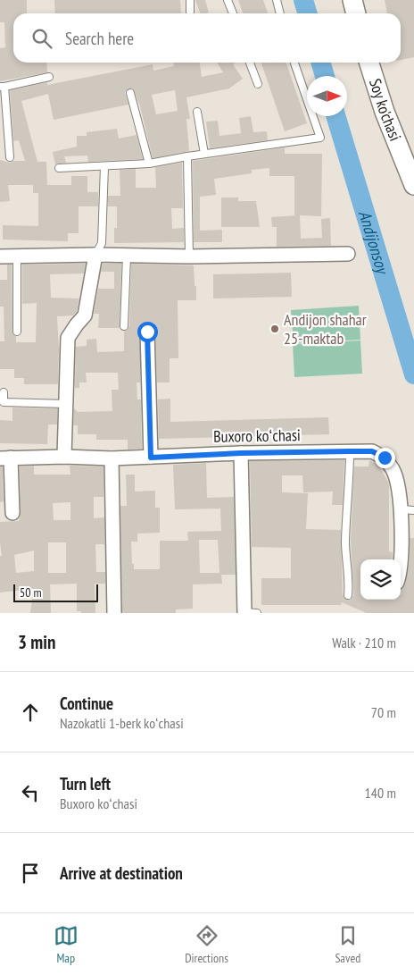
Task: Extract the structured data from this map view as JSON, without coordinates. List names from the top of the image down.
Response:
{
  "streets": {
    "main road": ["Soy ko'chasi"],
    "street": ["Buxoro koʻchasi"]
  },
  "water": ["Andijonsoy"],
  "places": ["Andijon shahar 25-maktab"],
  "scale_bar": "50 m",
  "north": "right",
  "page": {
    "search": "Search here",
    "scale": "50 m",
    "heading": ["3 min", "Walk · 210 m"],
    "list": [
      ["Continue", "Nazokatli 1-berk koʻchasi", "70 m"],
      ["Turn left", "Buxoro koʻchasi", "140 m"],
      "Arrive at destination"
    ],
    "nav": ["Map", "Directions", "Saved"]
  }
}
